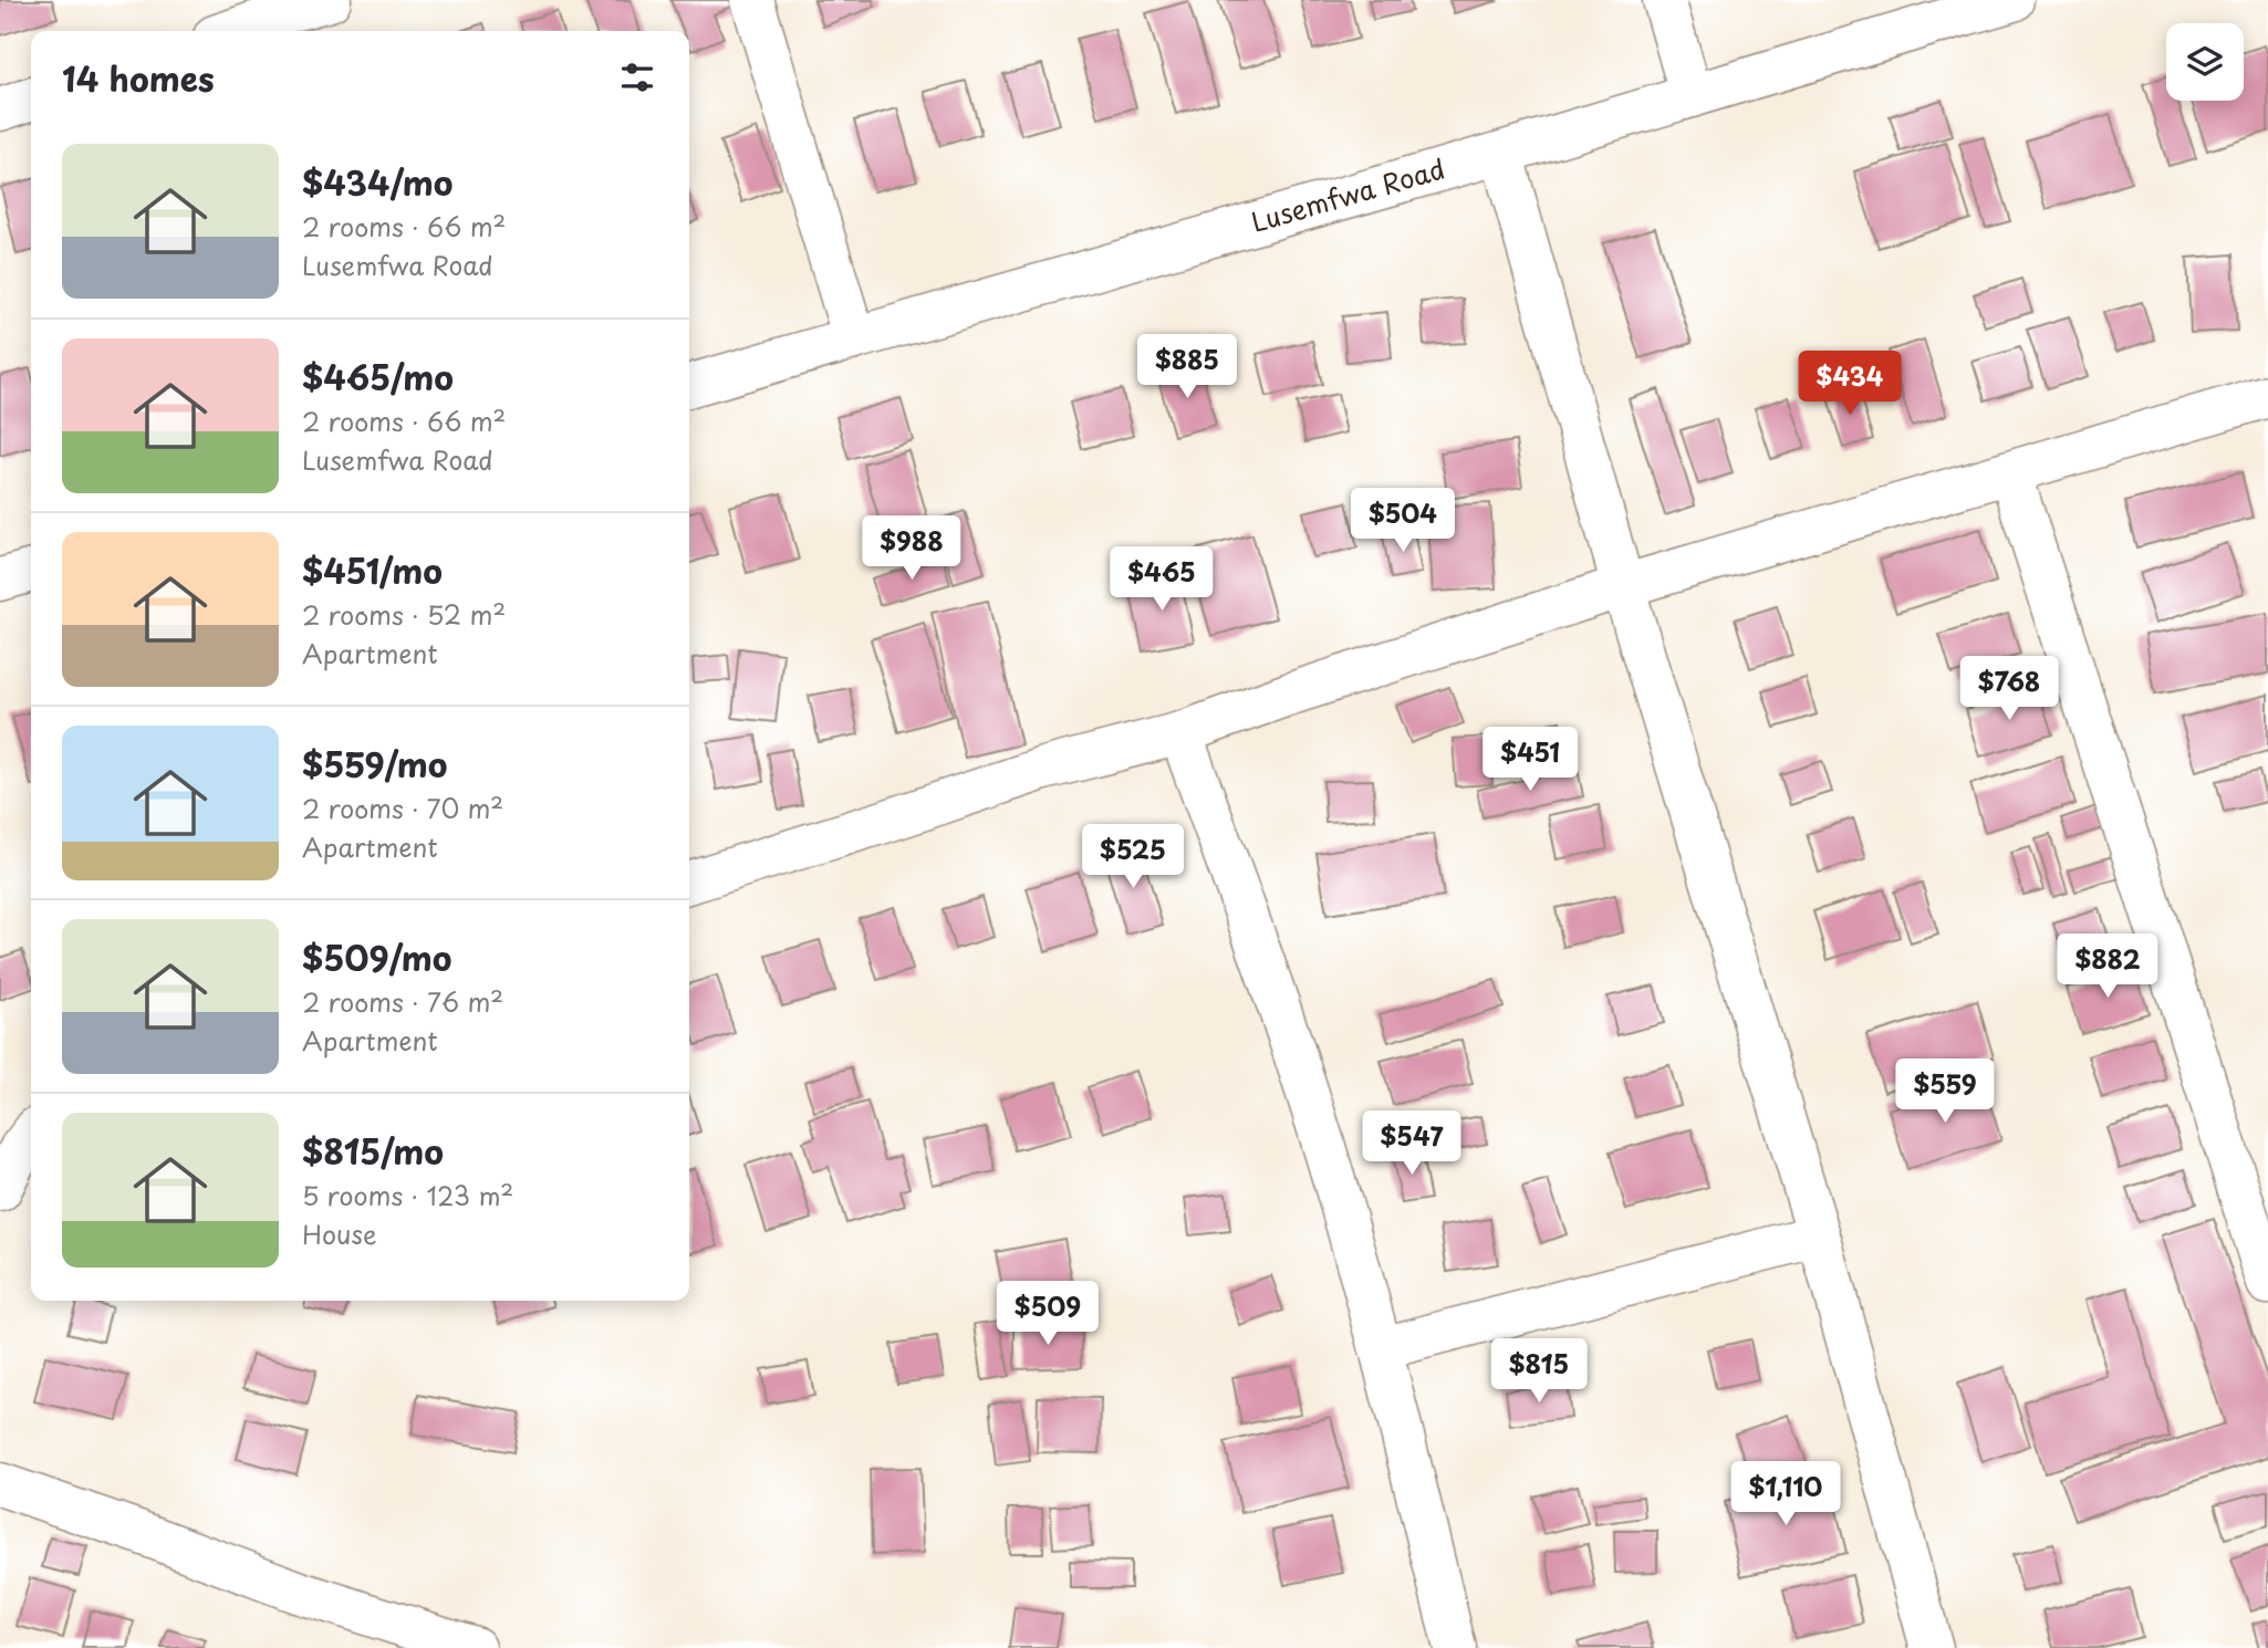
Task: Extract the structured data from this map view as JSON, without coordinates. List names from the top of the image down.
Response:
{
  "streets": {
    "street": ["Lusemfwa Road"]
  },
  "page": {
    "heading": "14 homes",
    "list": [
      {
        "name": "$434/mo",
        "note": "2 rooms · 66 m² · Lusemfwa Road"
      },
      {
        "name": "$465/mo",
        "note": "2 rooms · 66 m² · Lusemfwa Road"
      },
      {
        "name": "$451/mo",
        "note": "2 rooms · 52 m² · Apartment"
      },
      {
        "name": "$559/mo",
        "note": "2 rooms · 70 m² · Apartment"
      },
      {
        "name": "$509/mo",
        "note": "2 rooms · 76 m² · Apartment"
      },
      {
        "name": "$815/mo",
        "note": "5 rooms · 123 m² · House"
      }
    ],
    "price": [
      "$885",
      "$434",
      "$504",
      "$988",
      "$465",
      "$768",
      "$451",
      "$525",
      "$882",
      "$559",
      "$547",
      "$509",
      "$815",
      "$1,110"
    ]
  }
}
